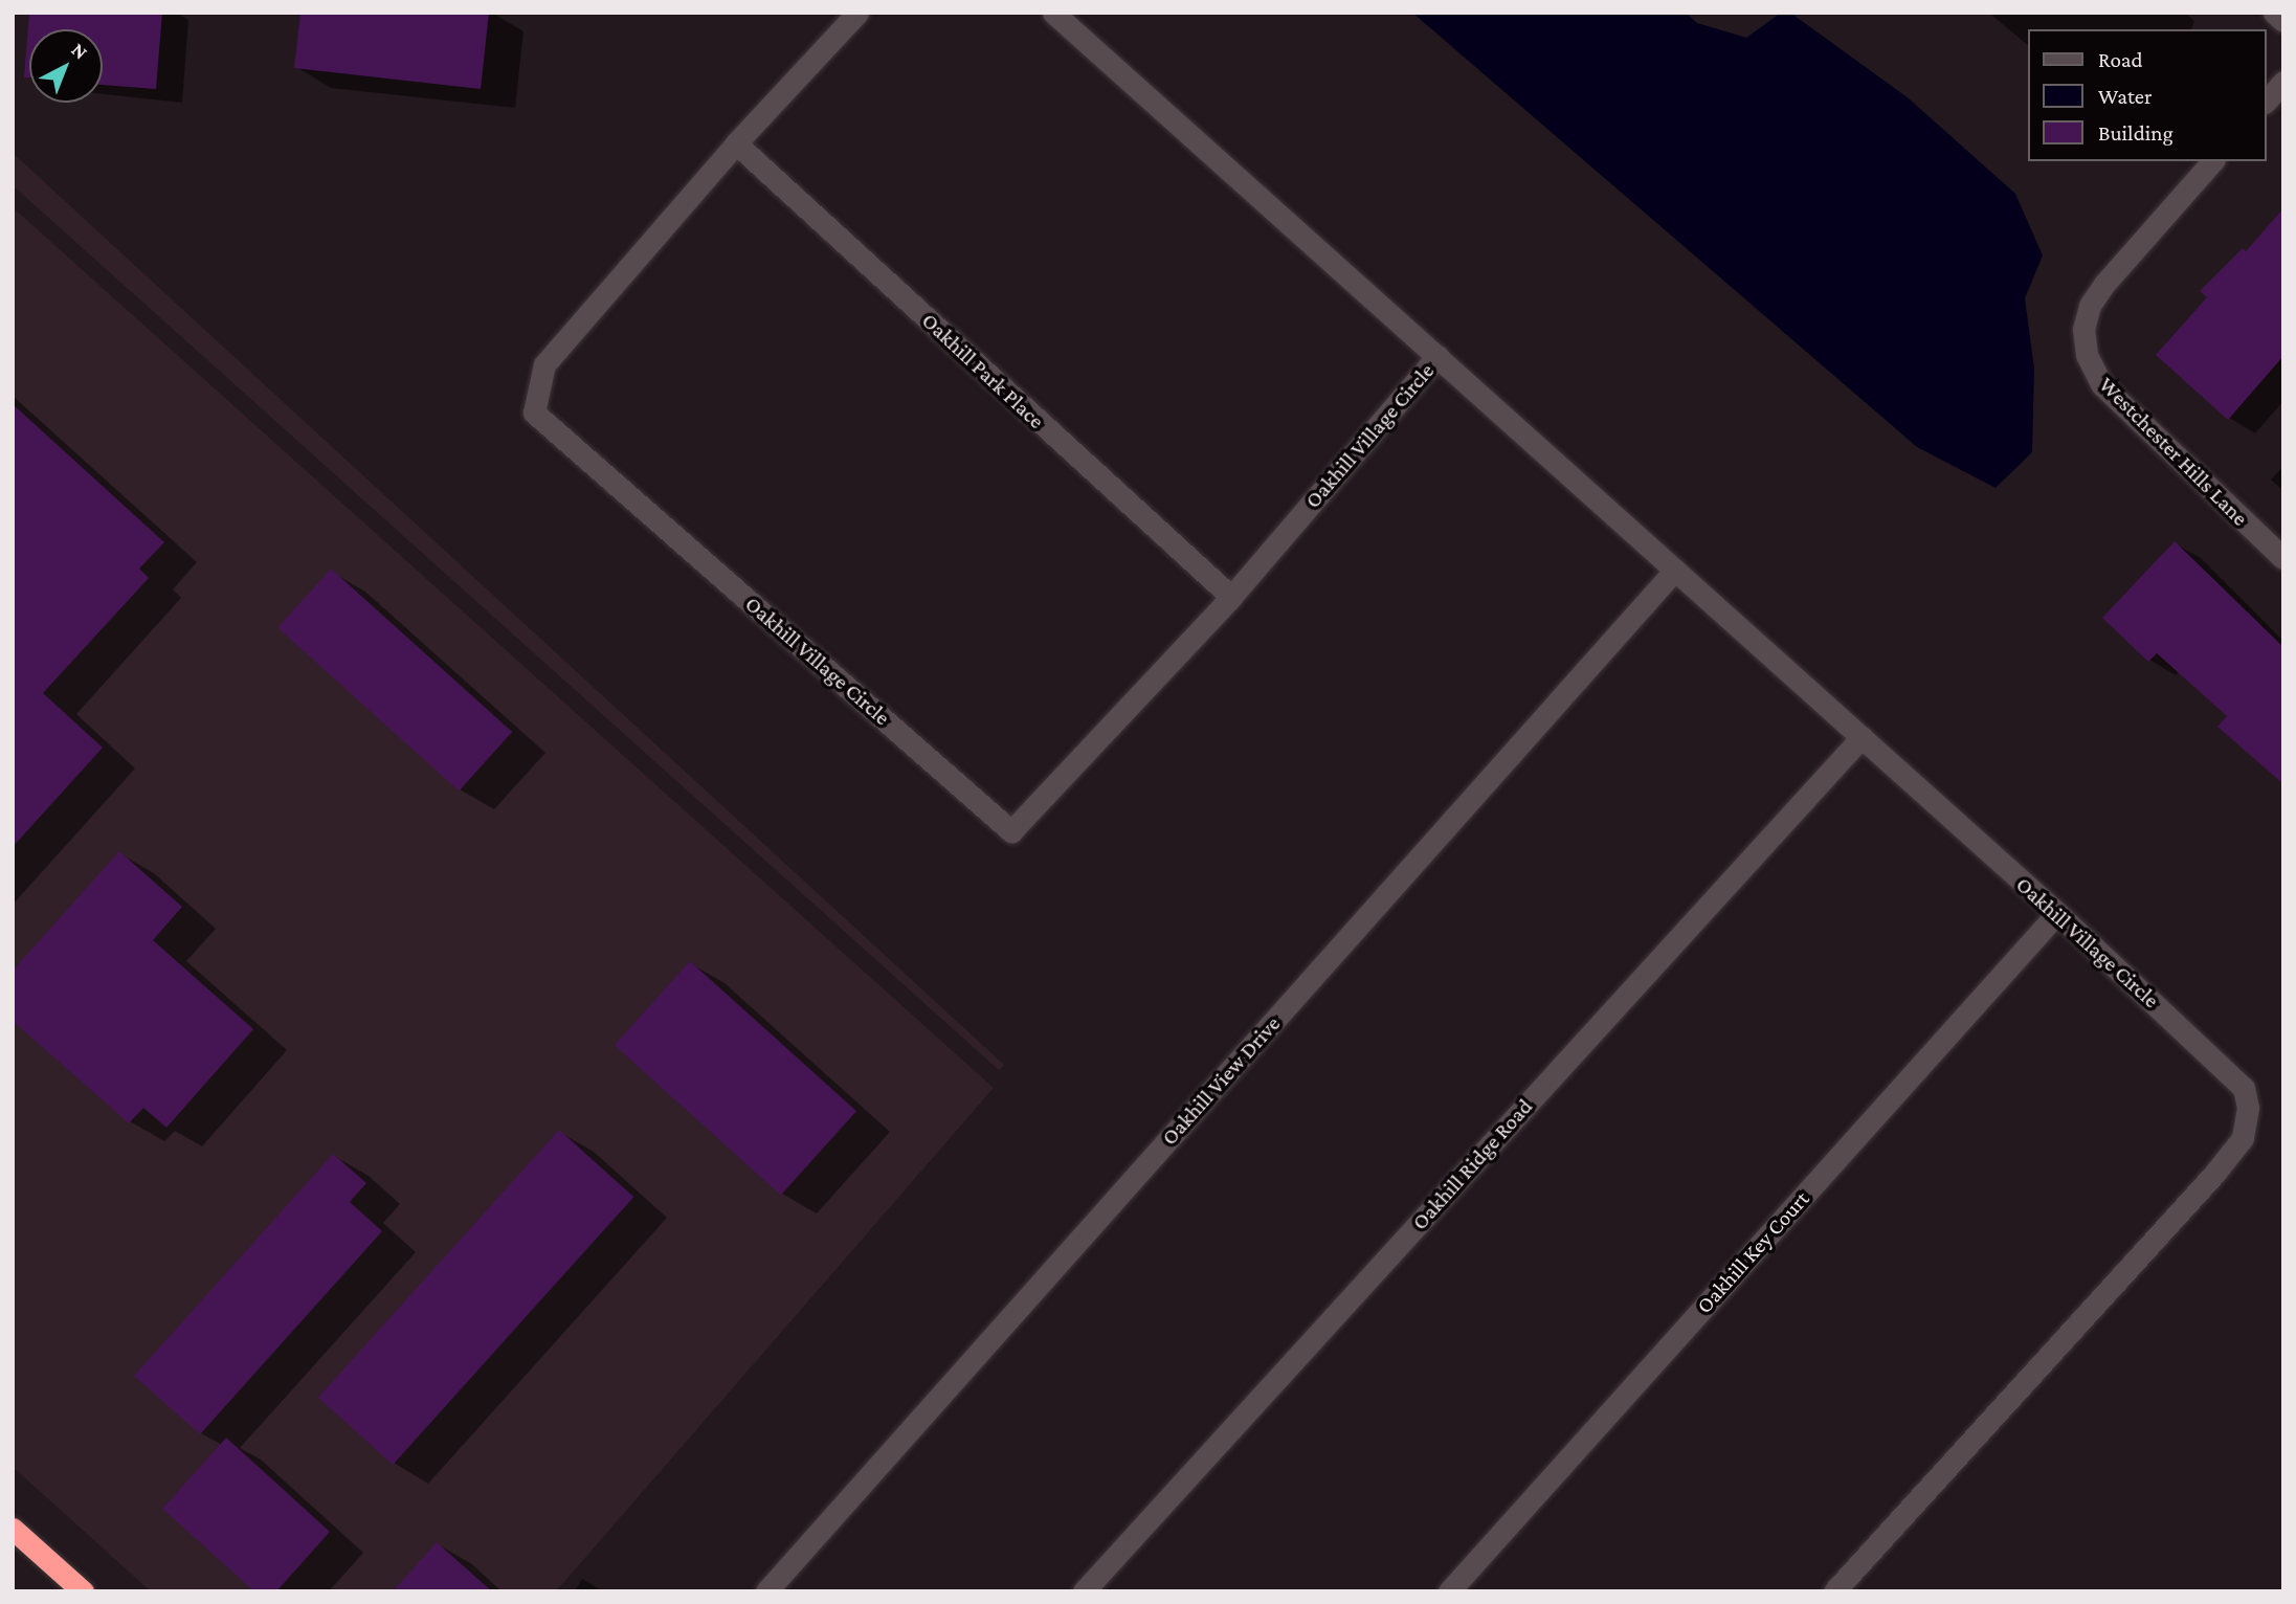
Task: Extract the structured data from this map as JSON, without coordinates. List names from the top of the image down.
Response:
{
  "streets": {
    "street": [
      "Oakhill Park Place",
      "Oakhill Village Circle",
      "Westchester Hills Lane",
      "Oakhill View Drive",
      "Oakhill Ridge Road",
      "Oakhill Key Court"
    ]
  },
  "crossings": [
    ["Oakhill Park Place", "Oakhill Village Circle"],
    ["Oakhill Village Circle", "Oakhill View Drive"],
    ["Oakhill Village Circle", "Oakhill Ridge Road"],
    ["Oakhill Village Circle", "Oakhill Key Court"]
  ],
  "legend": ["Road", "Water", "Building"],
  "north": "top right"
}
